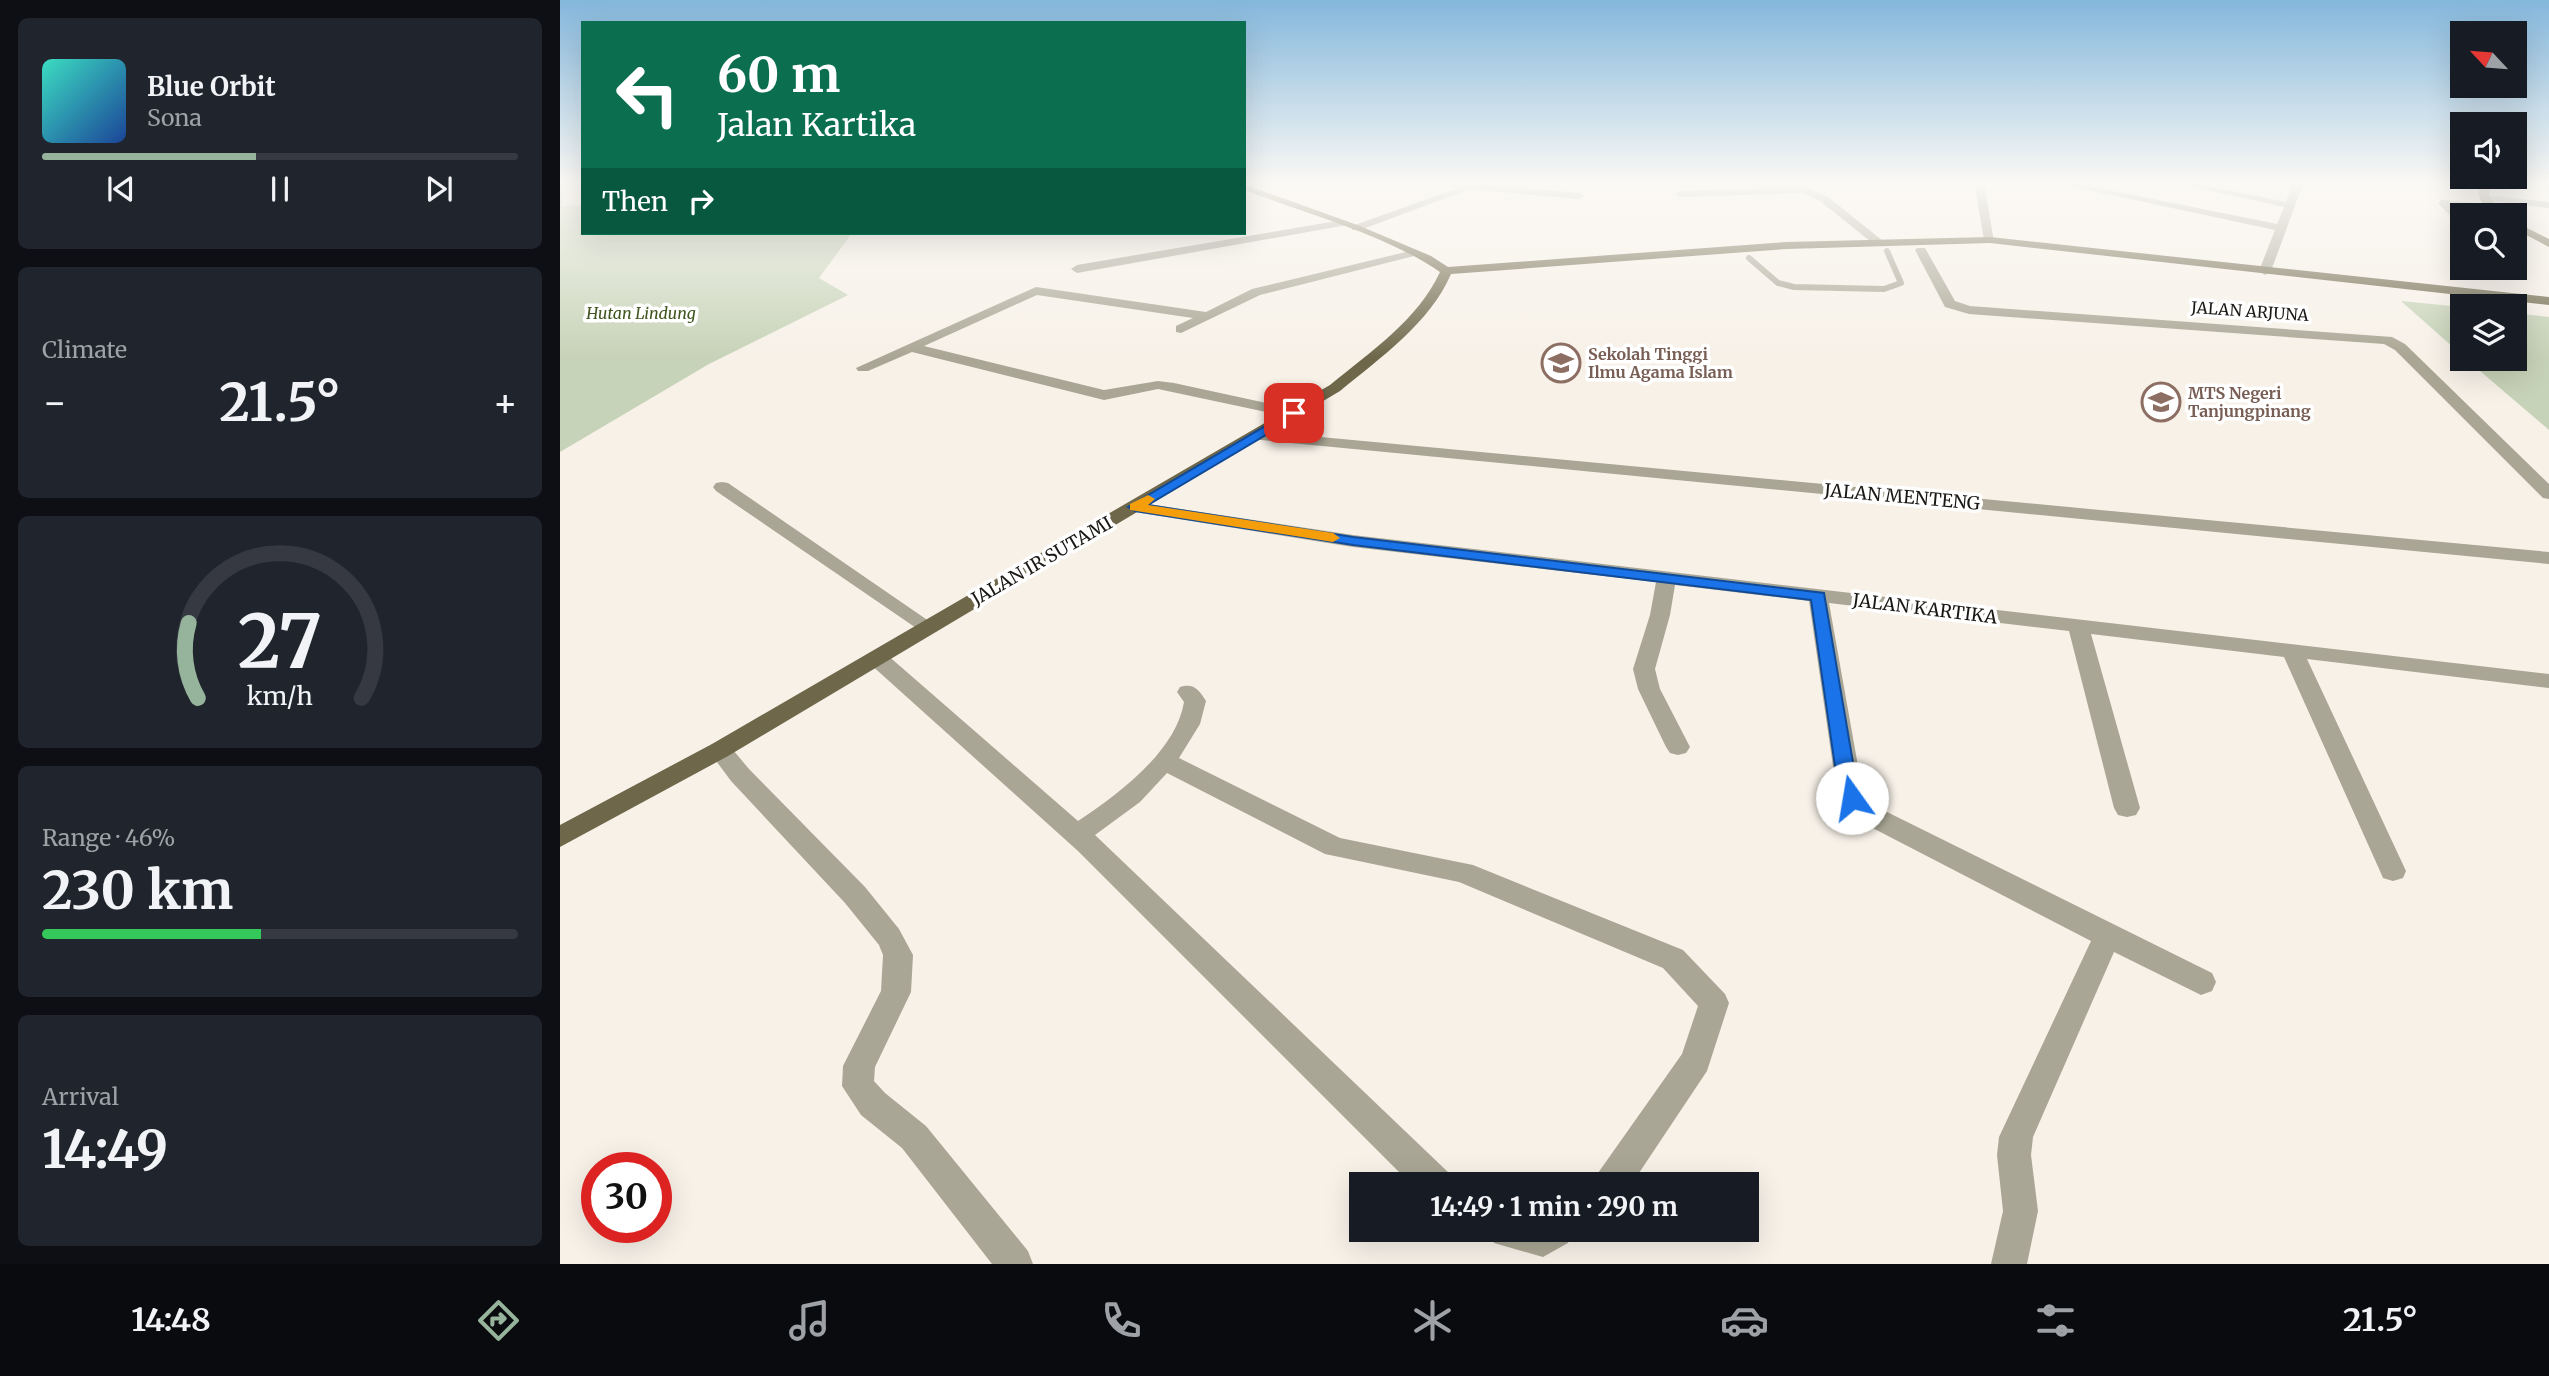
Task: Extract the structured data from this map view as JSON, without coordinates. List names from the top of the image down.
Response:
{
  "streets": {
    "main road": ["JALAN IR SUTAMI"],
    "street": ["JALAN ARJUNA", "JALAN MENTENG", "JALAN KARTIKA"]
  },
  "crossings": [
    ["JALAN MENTENG", "JALAN IR SUTAMI"],
    ["JALAN IR SUTAMI", "JALAN KARTIKA"]
  ],
  "parks": ["Hutan Lindung"],
  "places": {
    "school or university": ["Sekolah Tinggi Ilmu Agama Islam", "MTS Negeri Tanjungpinang"]
  },
  "north": "top left",
  "page": {
    "turn": ["60 m", "Jalan Kartika"],
    "song": ["Blue Orbit", "Sona"],
    "then": "Then",
    "tile": [
      "Climate",
      ["Range · 46%", "230 km"],
      ["Arrival", "14:49"]
    ],
    "heat": ["−", "21.5°", "+"],
    "limit": "30",
    "trip": "14:49 · 1 min · 290 m",
    "tabs": ["14:48", "21.5°"],
    "gauge": ["27", "km/h"]
  }
}
